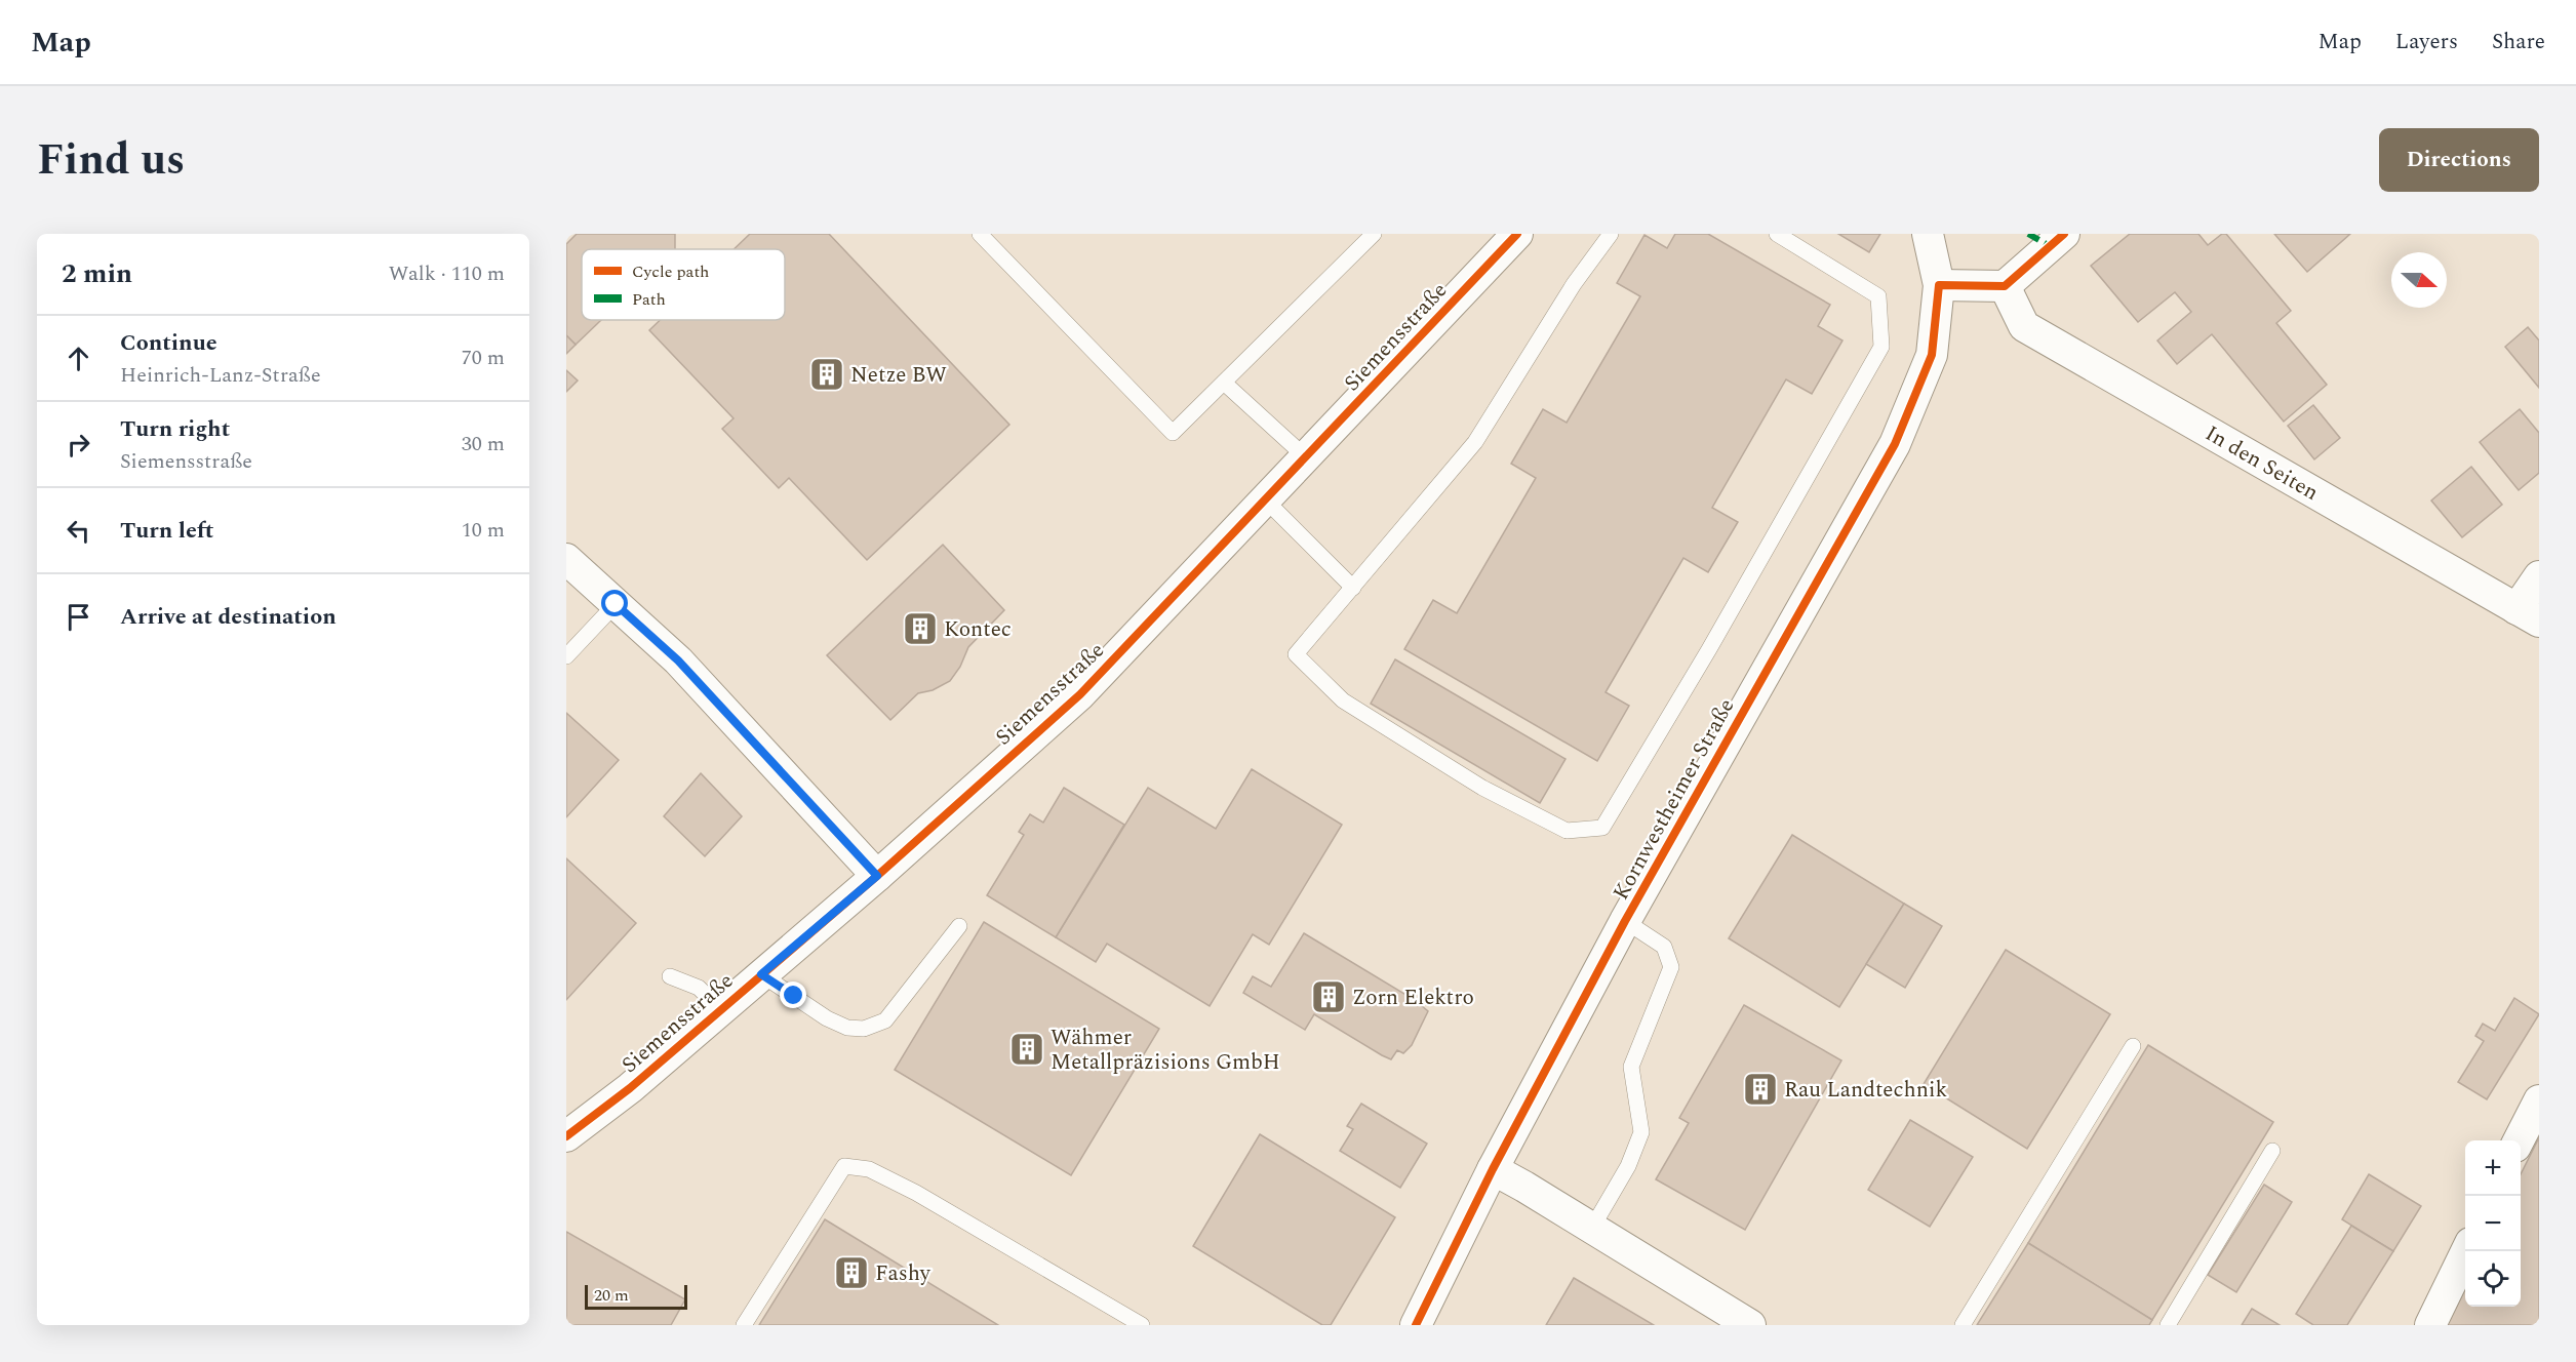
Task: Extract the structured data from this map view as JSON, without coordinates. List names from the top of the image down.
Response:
{
  "streets": {
    "street": ["Siemensstraße", "In den Seiten", "Kornwestheimer Straße"]
  },
  "places": {
    "building": [
      "Netze BW",
      "Kontec",
      "Zorn Elektro",
      "Wähmer Metallpräzisions GmbH",
      "Rau Landtechnik",
      "Fashy"
    ]
  },
  "legend": ["Cycle path", "Path"],
  "scale_bar": "20 m",
  "north": "right",
  "page": {
    "header": "Map",
    "nav": ["Map", "Layers", "Share"],
    "title": "Find us",
    "buttons": "Directions",
    "heading": ["2 min", "Walk · 110 m"],
    "list": [
      ["Continue", "Heinrich-Lanz-Straße", "70 m"],
      ["Turn right", "Siemensstraße", "30 m"],
      ["Turn left", "10 m"],
      "Arrive at destination"
    ],
    "map_buttons": ["+", "−"],
    "scale": "20 m"
  }
}
